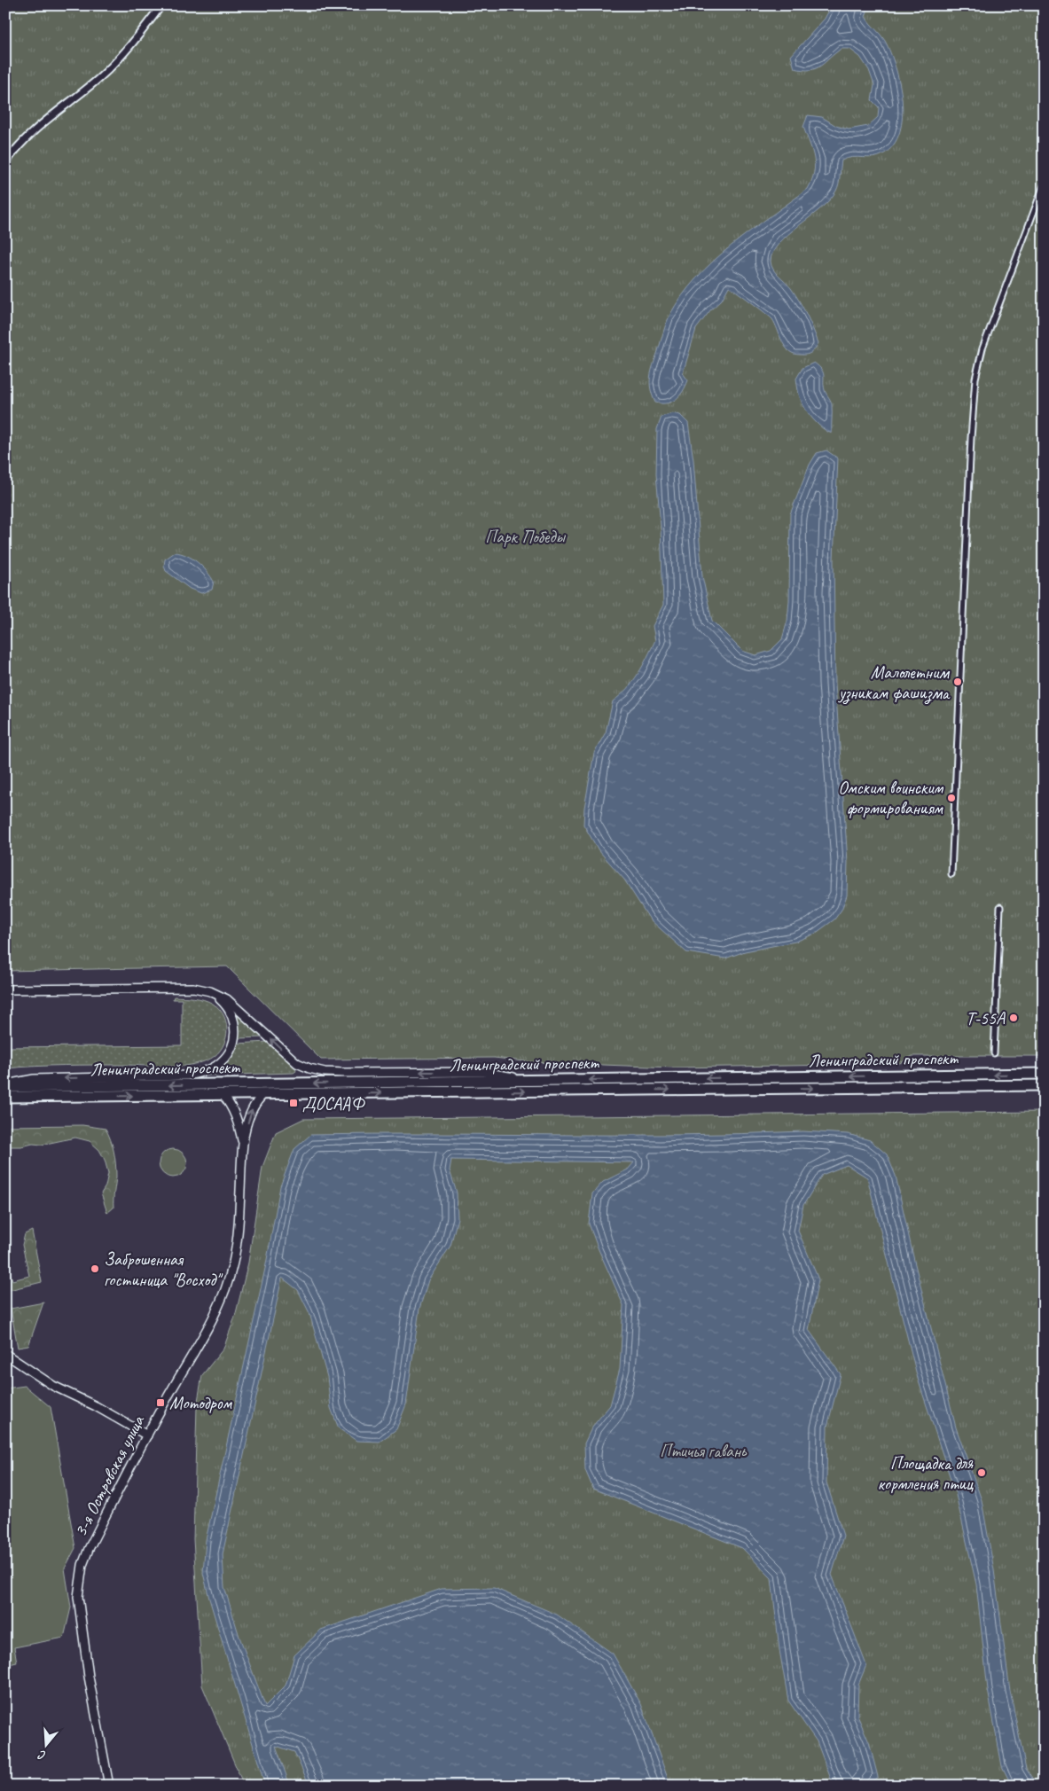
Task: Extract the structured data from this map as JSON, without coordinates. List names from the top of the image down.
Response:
{
  "streets": {
    "main road": ["Ленинградский проспект"],
    "street": ["3-я Островская улица"]
  },
  "parks": ["Парк Победы", "Птичья гавань"],
  "places": {
    "other": [
      "Малолетним узникам фашизма",
      "Омским воинским формированиям",
      "Т-55А",
      "Заброшенная гостиница \"Восход\"",
      "Площадка для кормления птиц"
    ],
    "transit": ["ДОСААФ", "Мотодром"]
  },
  "north": "bottom"
}
